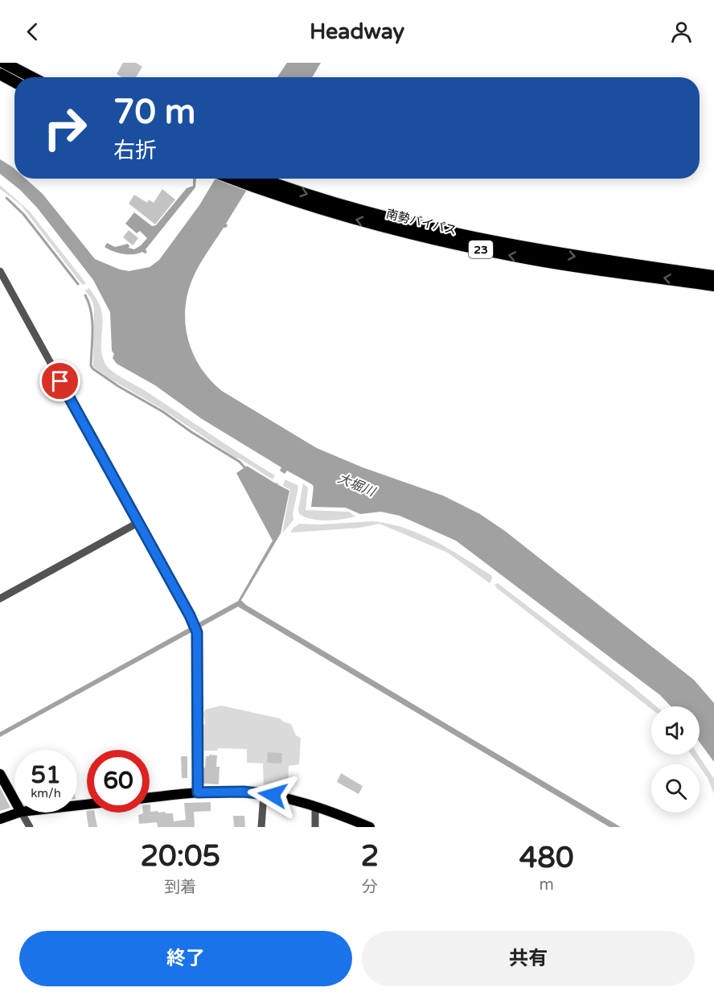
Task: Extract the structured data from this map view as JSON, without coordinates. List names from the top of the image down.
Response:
{
  "streets": {
    "highway": ["南勢バイパス", "23"]
  },
  "water": ["大堀川"],
  "page": {
    "header": "Headway",
    "turn": ["70 m", "右折"],
    "speed": "51 km/h",
    "limit": "60",
    "eta": [
      "20:05",
      "到着",
      "2",
      "分",
      "480",
      "m"
    ],
    "buttons": ["終了", "共有"]
  }
}
